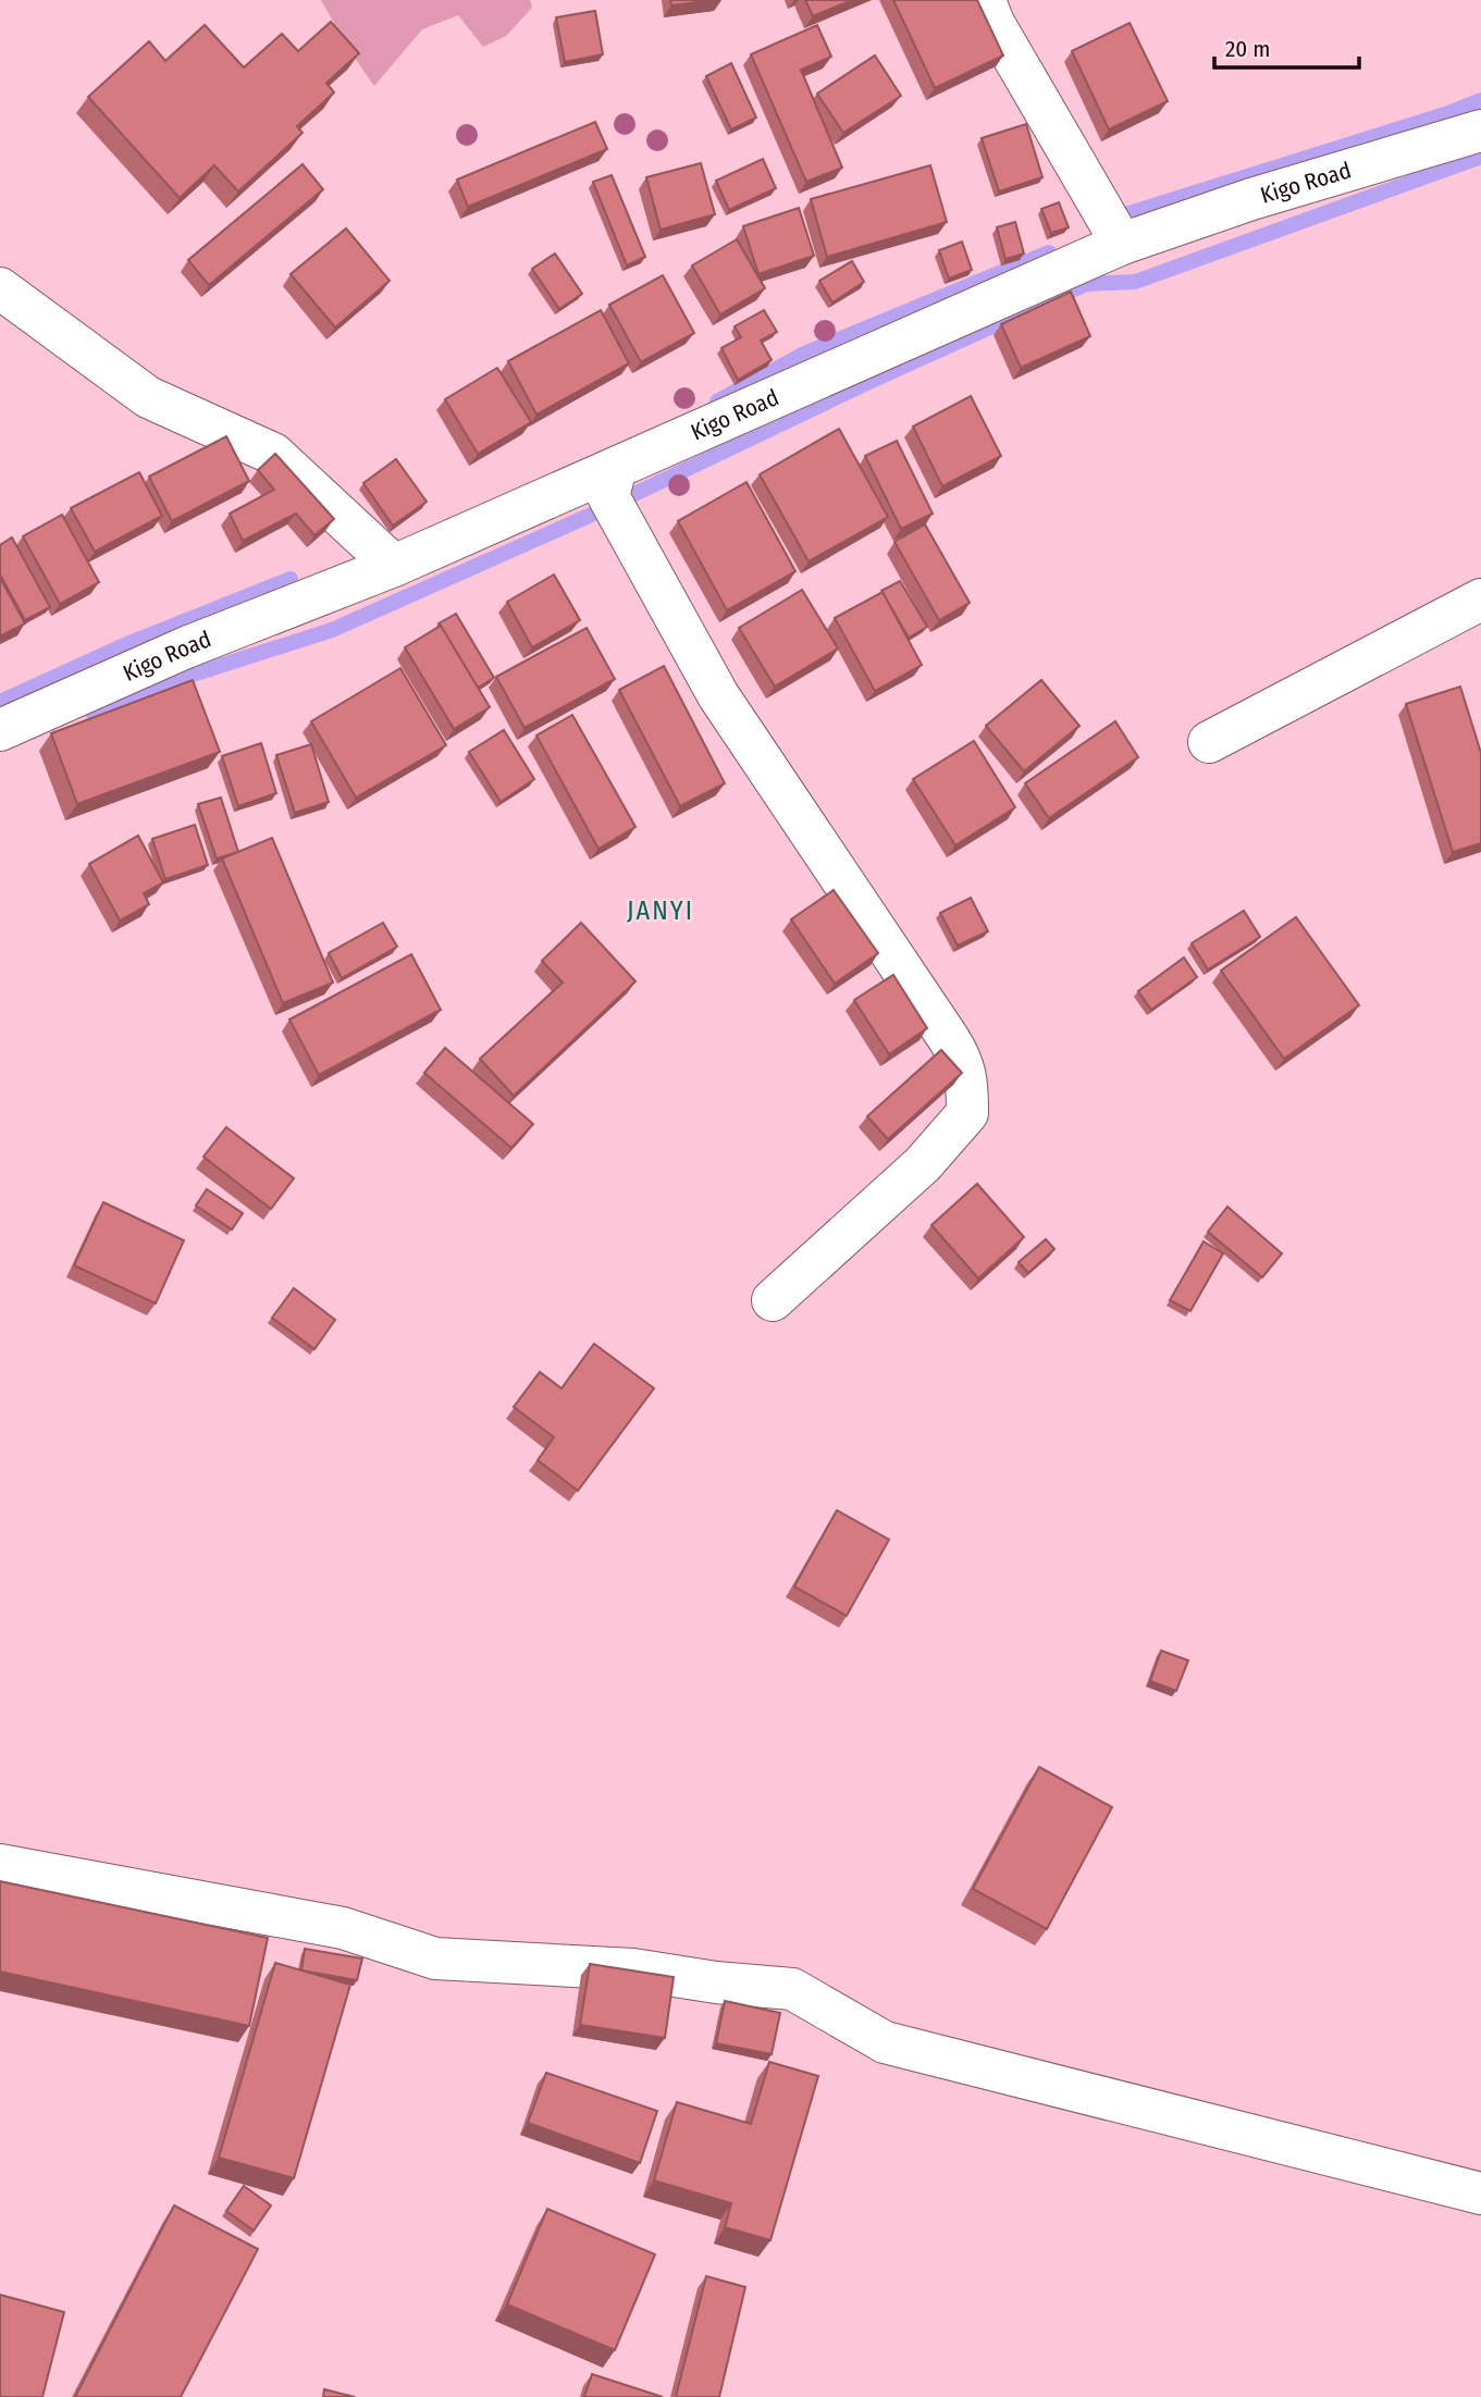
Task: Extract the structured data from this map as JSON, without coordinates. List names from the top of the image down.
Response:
{
  "streets": {
    "street": ["Kigo Road"]
  },
  "districts": ["JANYI"],
  "scale_bar": "20 m"
}
